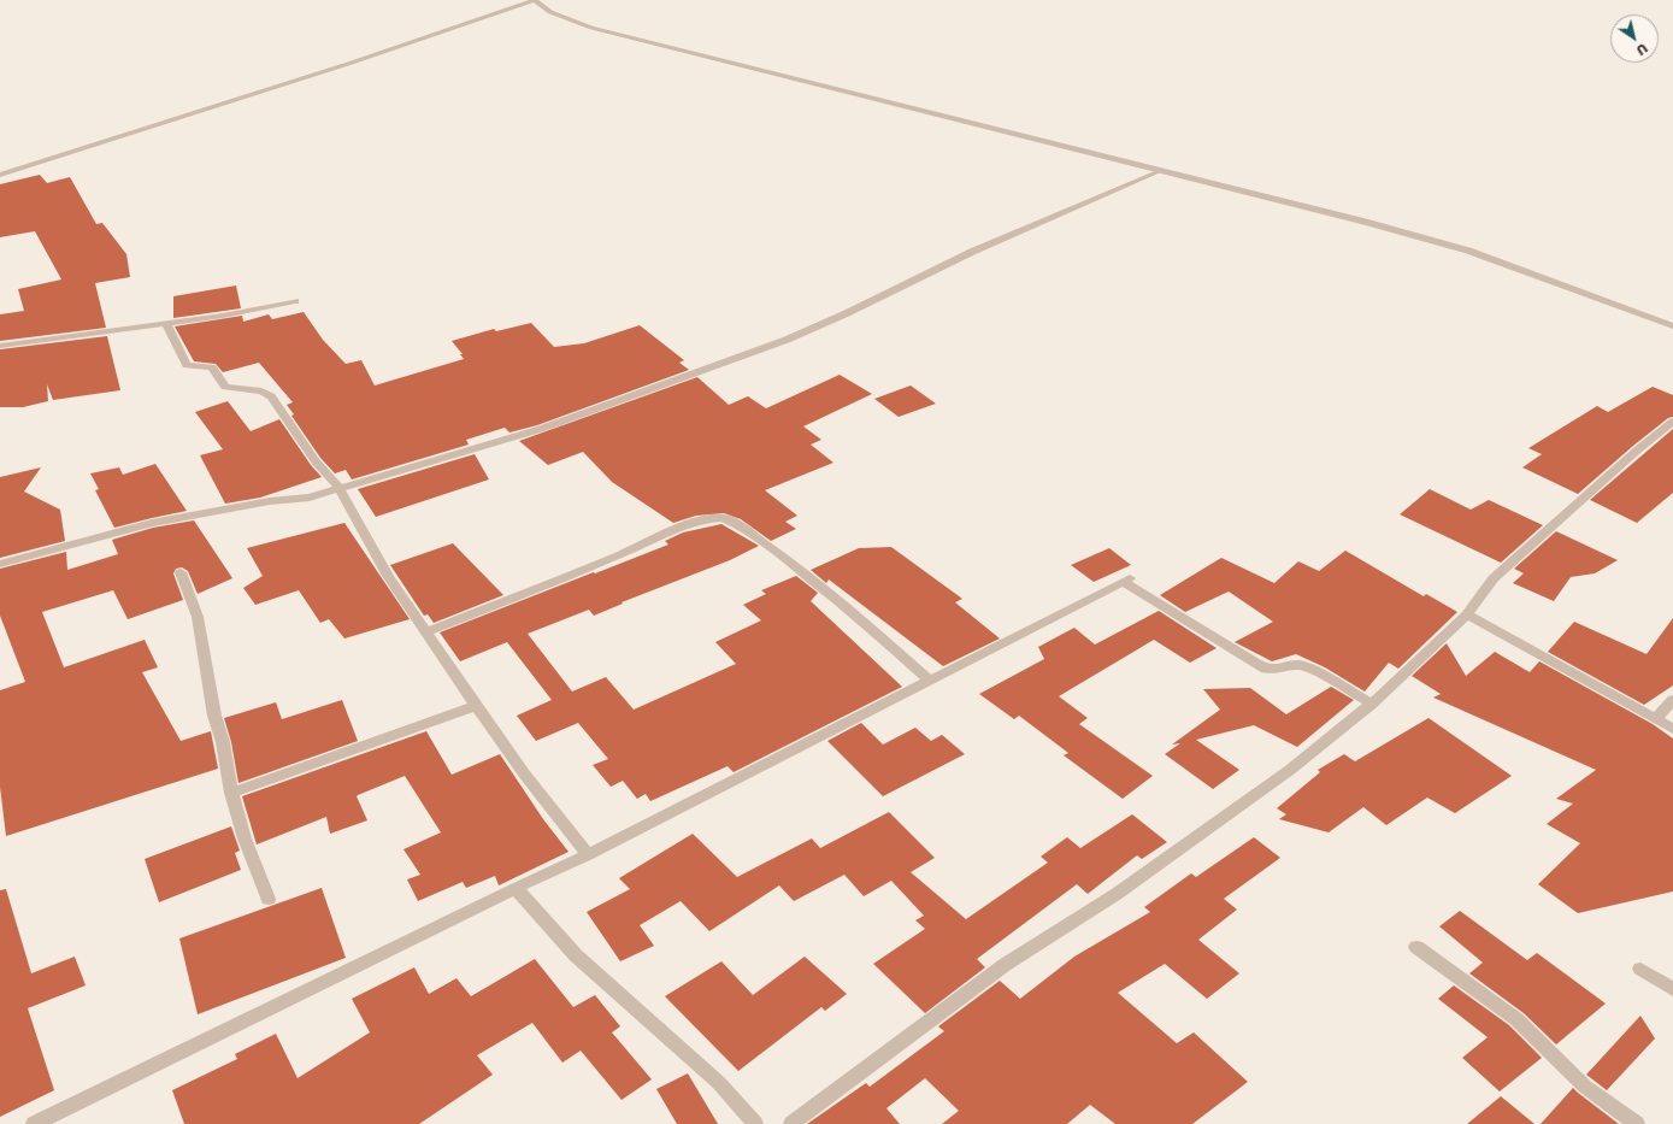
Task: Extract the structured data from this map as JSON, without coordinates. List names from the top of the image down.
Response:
{
  "north": "bottom right"
}
